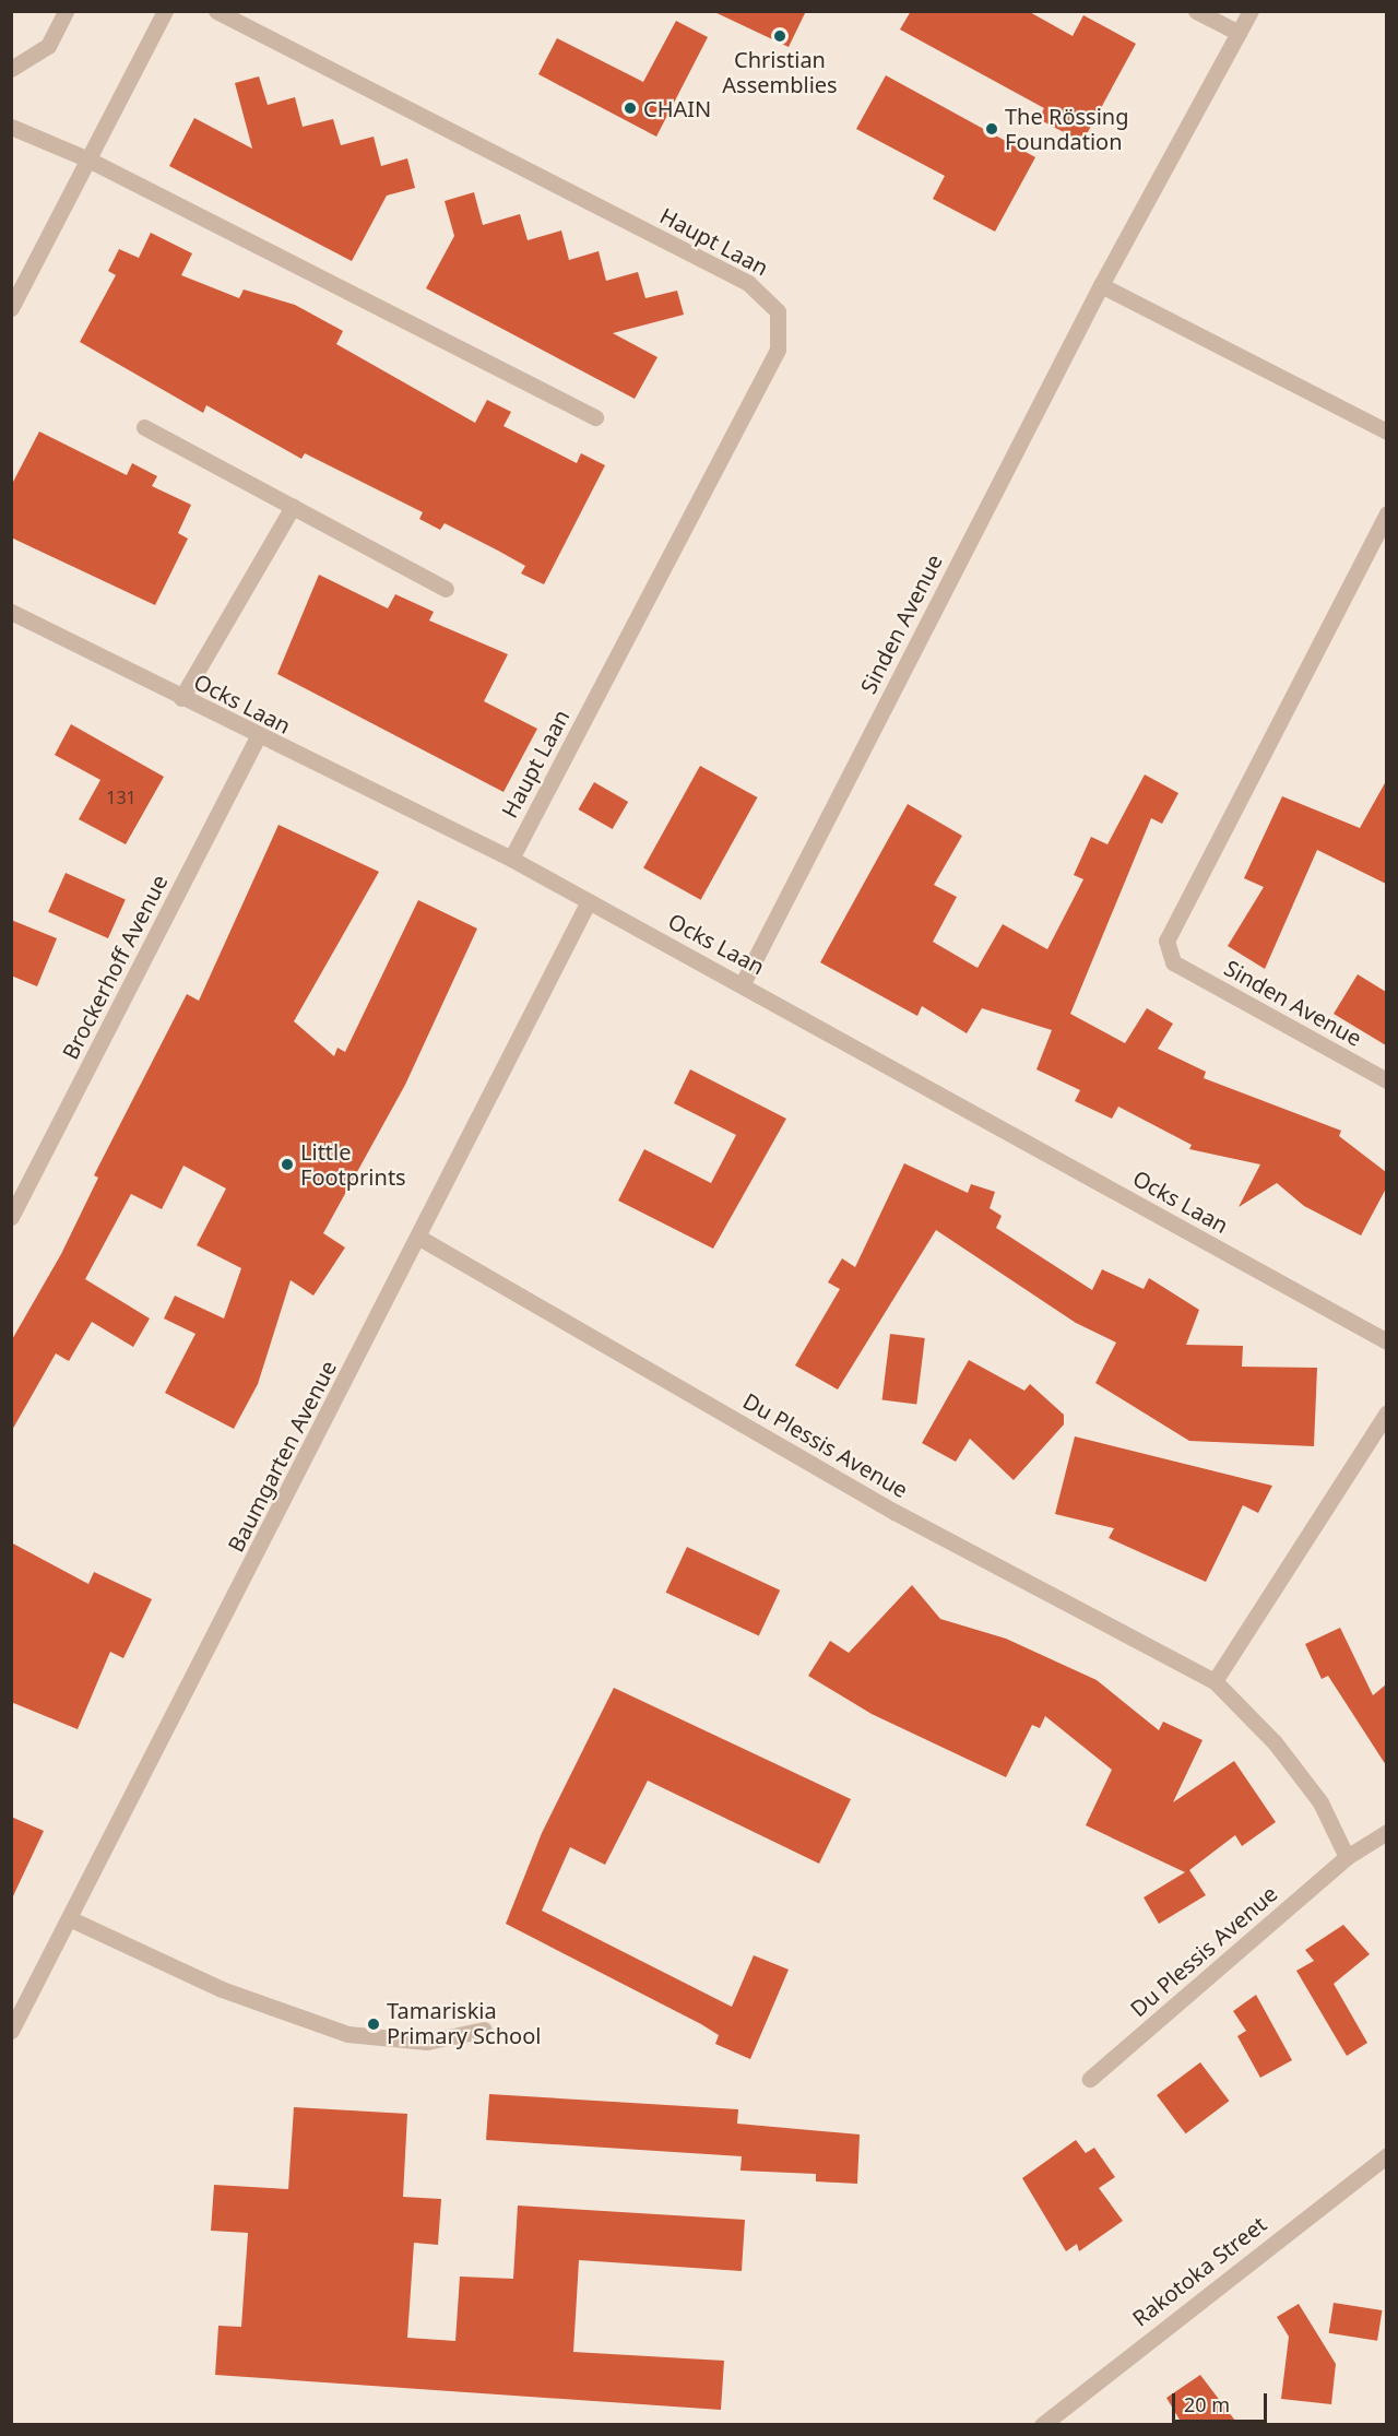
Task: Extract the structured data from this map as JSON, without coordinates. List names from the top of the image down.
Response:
{
  "streets": {
    "street": [
      "Haupt Laan",
      "Sinden Avenue",
      "Ocks Laan",
      "Brockerhoff Avenue",
      "Du Plessis Avenue",
      "Baumgarten Avenue",
      "Rakotoka Street"
    ]
  },
  "crossings": [
    ["Haupt Laan", "Ocks Laan"],
    ["Sinden Avenue", "Ocks Laan"],
    ["Ocks Laan", "Brockerhoff Avenue"],
    ["Ocks Laan", "Baumgarten Avenue"],
    ["Du Plessis Avenue", "Baumgarten Avenue"]
  ],
  "places": [
    "Christian Assemblies",
    "CHAIN",
    "The Rössing Foundation",
    "Little Footprints",
    "Tamariskia Primary School"
  ],
  "house_numbers": ["131"],
  "scale_bar": "20 m"
}
